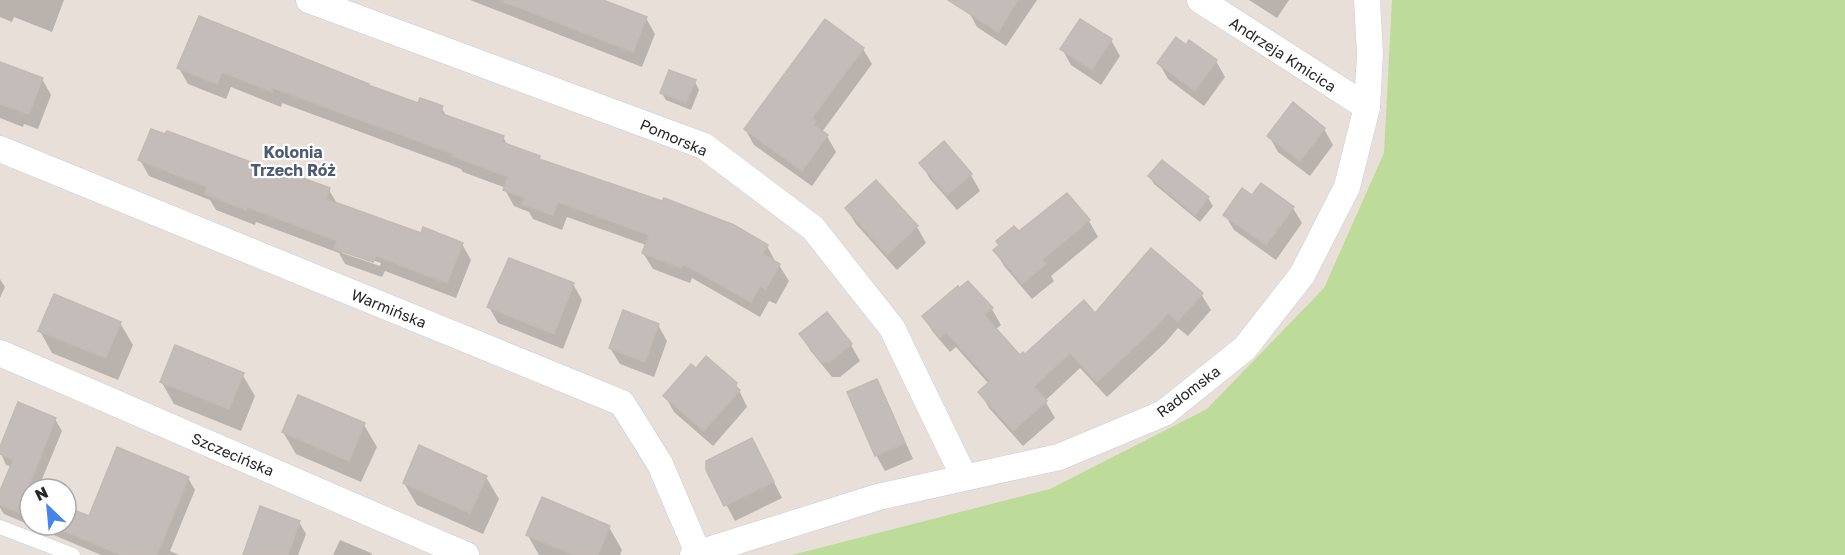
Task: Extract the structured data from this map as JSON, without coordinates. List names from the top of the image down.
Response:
{
  "streets": {
    "street": [
      "Andrzeja Kmicica",
      "Pomorska",
      "Warmińska",
      "Radomska",
      "Szczecińska"
    ]
  },
  "crossings": [
    ["Andrzeja Kmicica", "Radomska"],
    ["Pomorska", "Radomska"],
    ["Warmińska", "Radomska"]
  ],
  "districts": ["Kolonia Trzech Róż"],
  "north": "top left"
}
